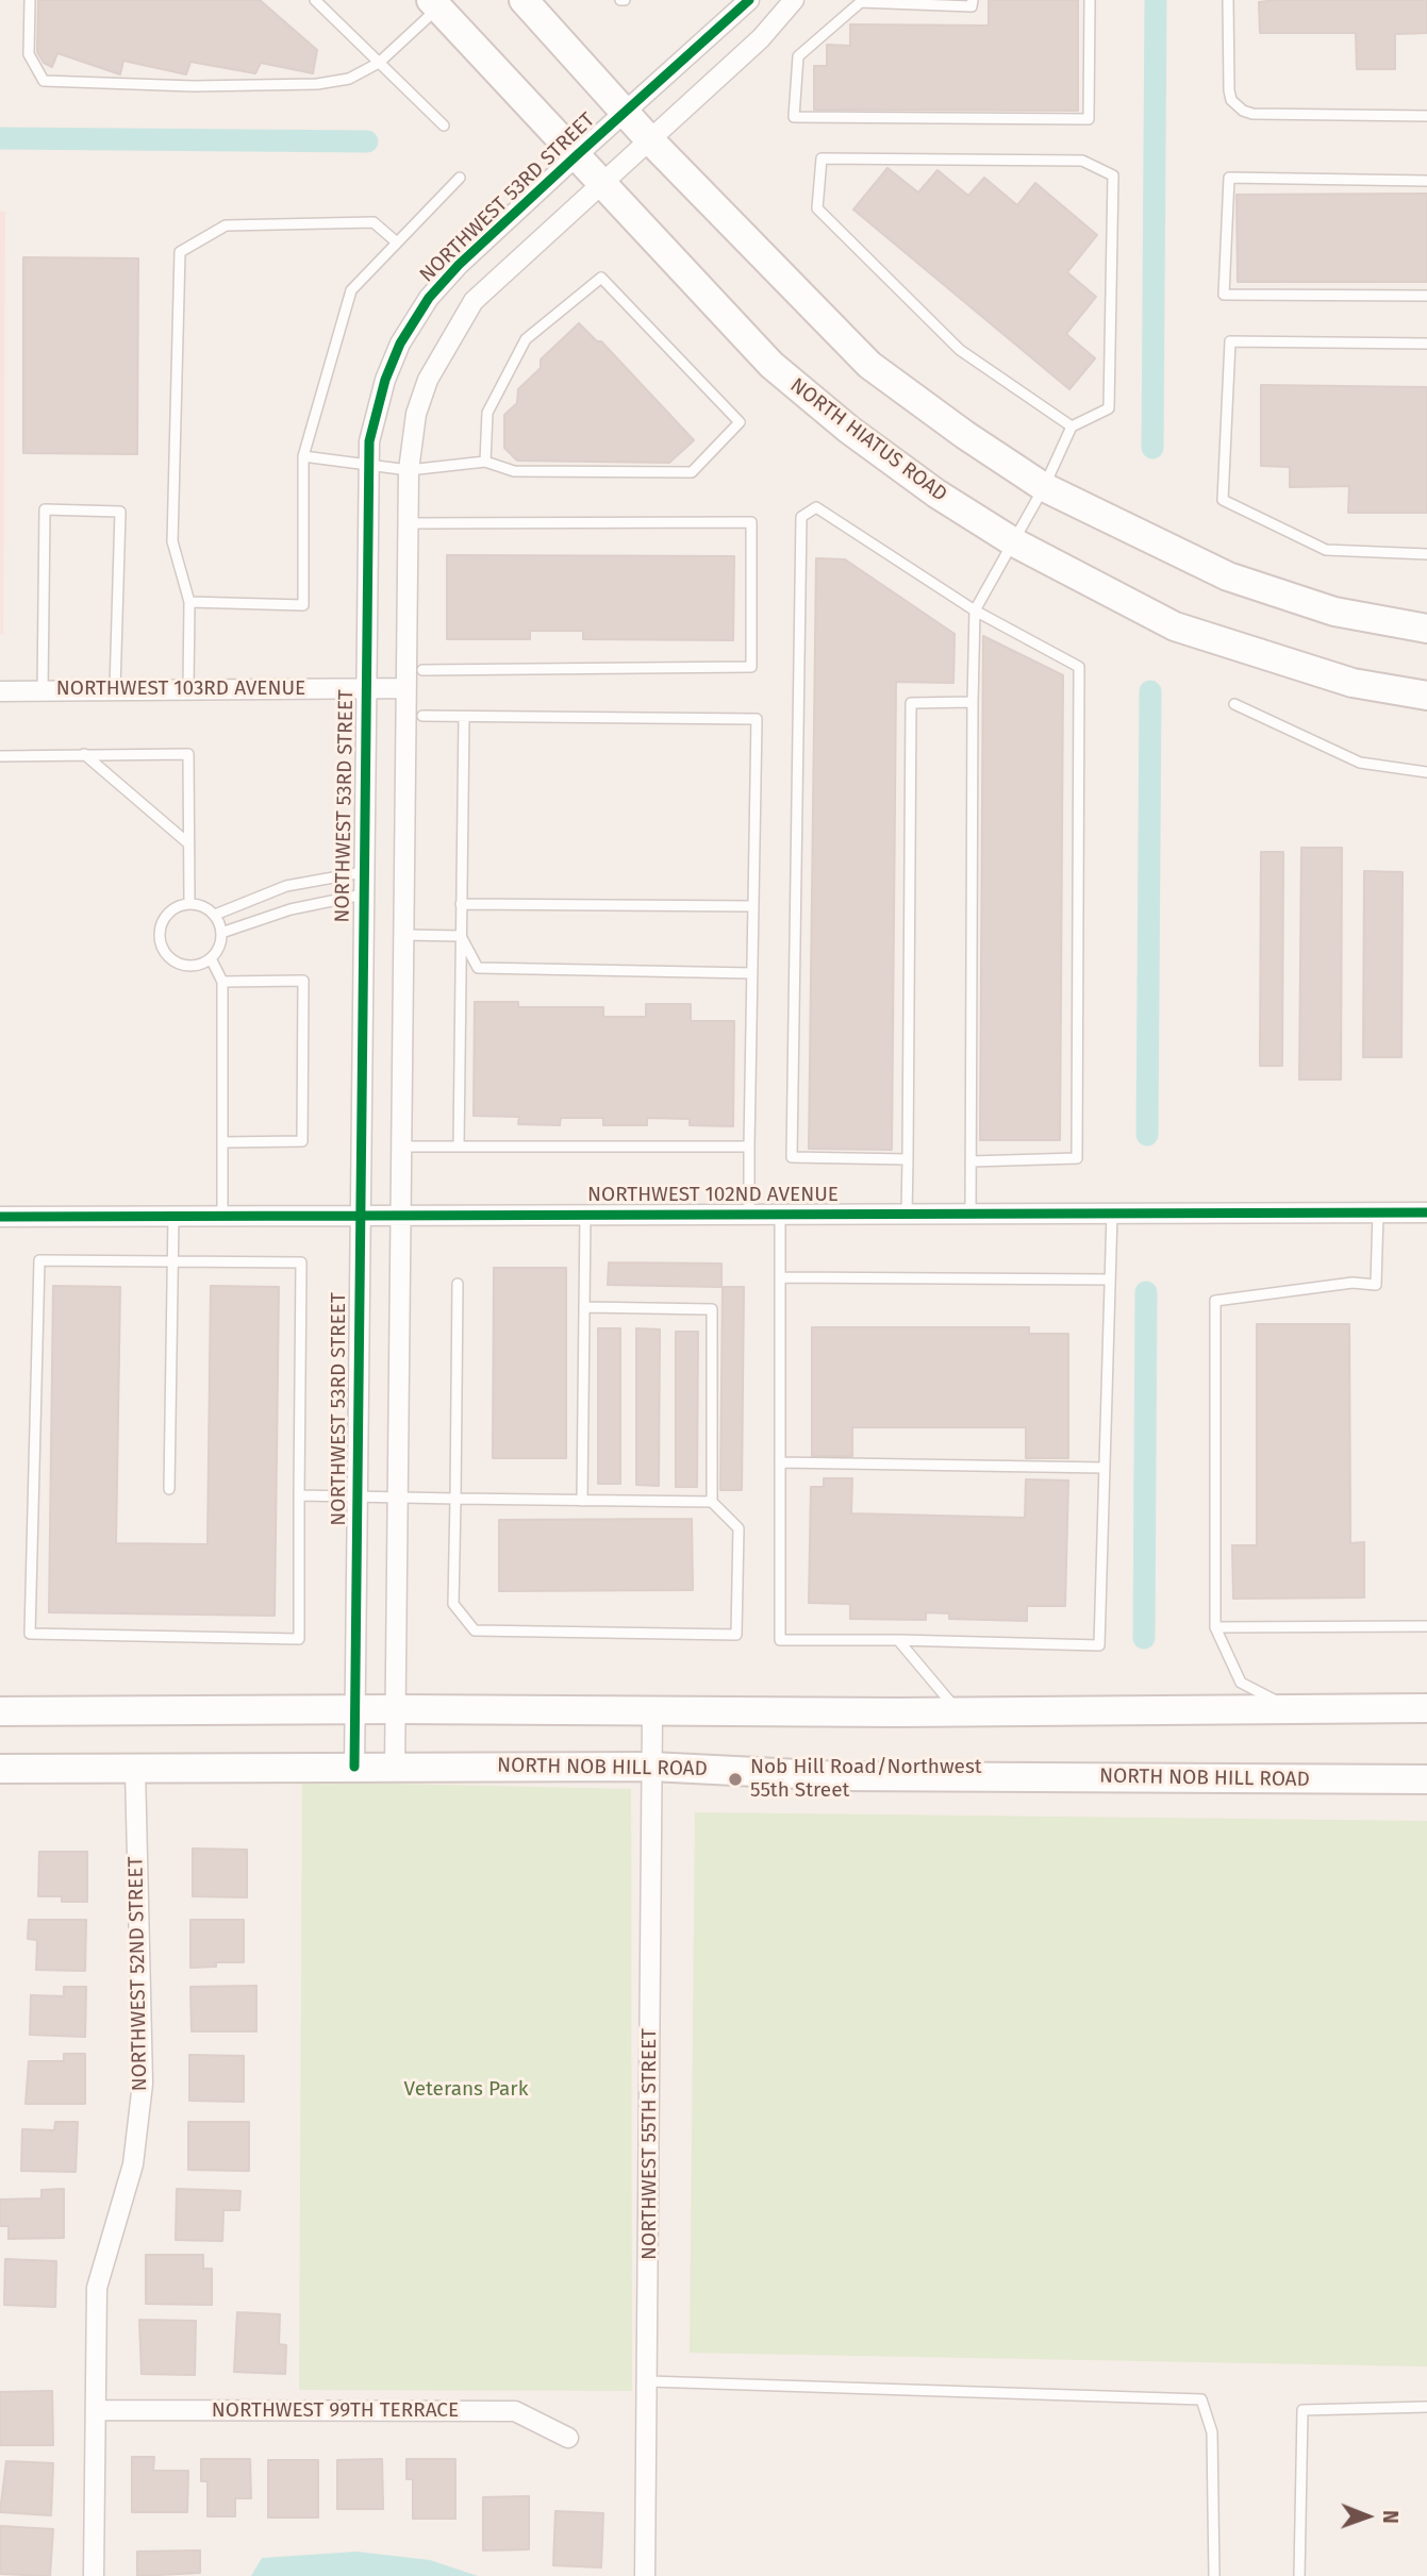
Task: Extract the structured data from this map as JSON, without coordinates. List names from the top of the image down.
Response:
{
  "streets": {
    "main road": ["NORTH HIATUS ROAD", "NORTH NOB HILL ROAD"],
    "street": [
      "NORTHWEST 53RD STREET",
      "NORTHWEST 103RD AVENUE",
      "NORTHWEST 102ND AVENUE",
      "NORTHWEST 52ND STREET",
      "NORTHWEST 55TH STREET",
      "NORTHWEST 99TH TERRACE"
    ]
  },
  "crossings": [
    ["NORTHWEST 53RD STREET", "NORTH HIATUS ROAD"],
    ["NORTHWEST 53RD STREET", "NORTHWEST 103RD AVENUE"],
    ["NORTHWEST 53RD STREET", "NORTHWEST 102ND AVENUE"],
    ["NORTHWEST 53RD STREET", "NORTH NOB HILL ROAD"],
    ["NORTH NOB HILL ROAD", "NORTHWEST 52ND STREET"],
    ["NORTH NOB HILL ROAD", "NORTHWEST 55TH STREET"],
    ["NORTHWEST 52ND STREET", "NORTHWEST 99TH TERRACE"]
  ],
  "parks": ["Veterans Park"],
  "places": ["Nob Hill Road/Northwest 55th Street"],
  "north": "right"
}
